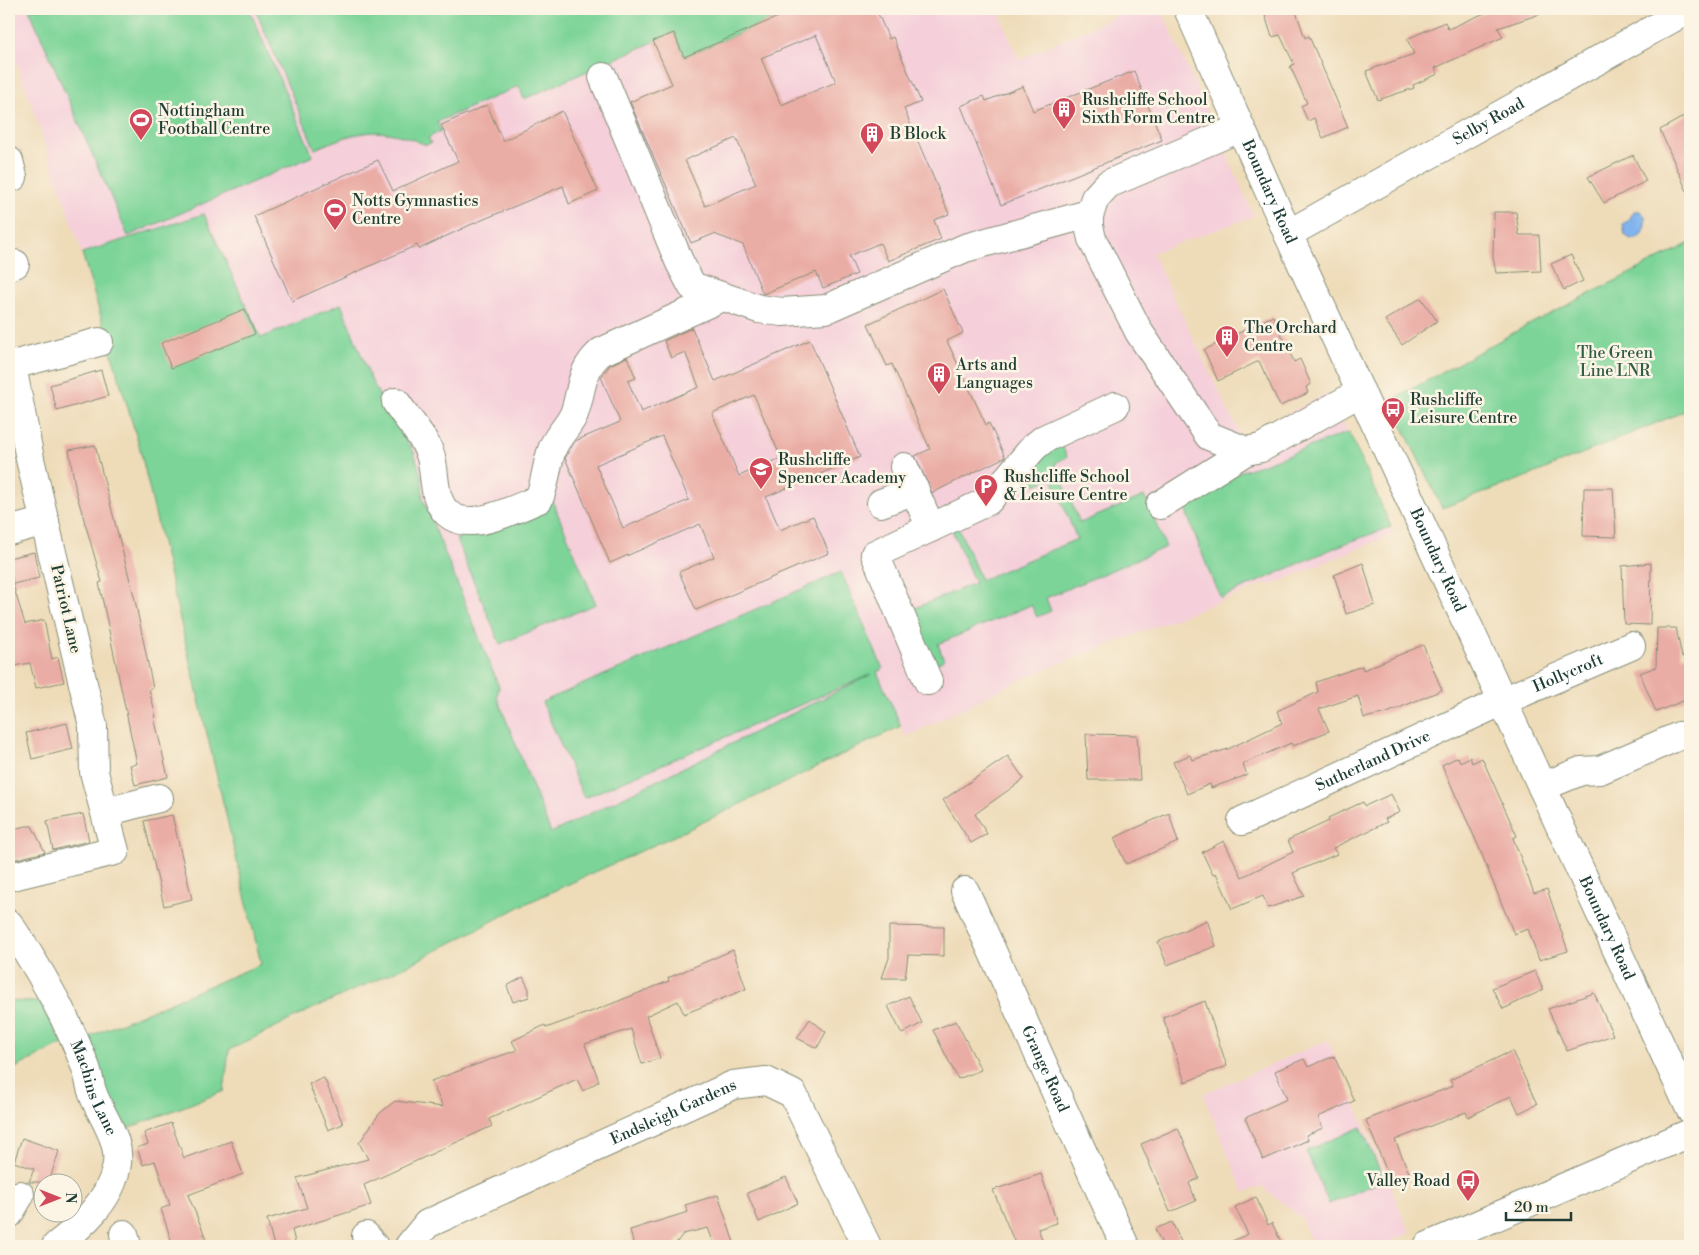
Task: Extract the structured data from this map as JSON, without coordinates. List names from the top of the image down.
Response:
{
  "streets": {
    "street": [
      "Selby Road",
      "Boundary Road",
      "Patriot Lane",
      "Hollycroft",
      "Sutherland Drive",
      "Grange Road",
      "Machins Lane",
      "Endsleigh Gardens"
    ]
  },
  "crossings": [
    ["Selby Road", "Boundary Road"],
    ["Boundary Road", "Hollycroft"],
    ["Boundary Road", "Sutherland Drive"],
    ["Hollycroft", "Sutherland Drive"]
  ],
  "parks": ["The Green Line LNR"],
  "places": {
    "building": [
      "Rushcliffe School Sixth Form Centre",
      "B Block",
      "The Orchard Centre",
      "Arts and Languages"
    ],
    "sports": ["Nottingham Football Centre", "Notts Gymnastics Centre"],
    "bus stop": ["Rushcliffe Leisure Centre", "Valley Road"],
    "school or university": ["Rushcliffe Spencer Academy"],
    "parking": ["Rushcliffe School & Leisure Centre"]
  },
  "scale_bar": "20 m",
  "north": "right"
}
